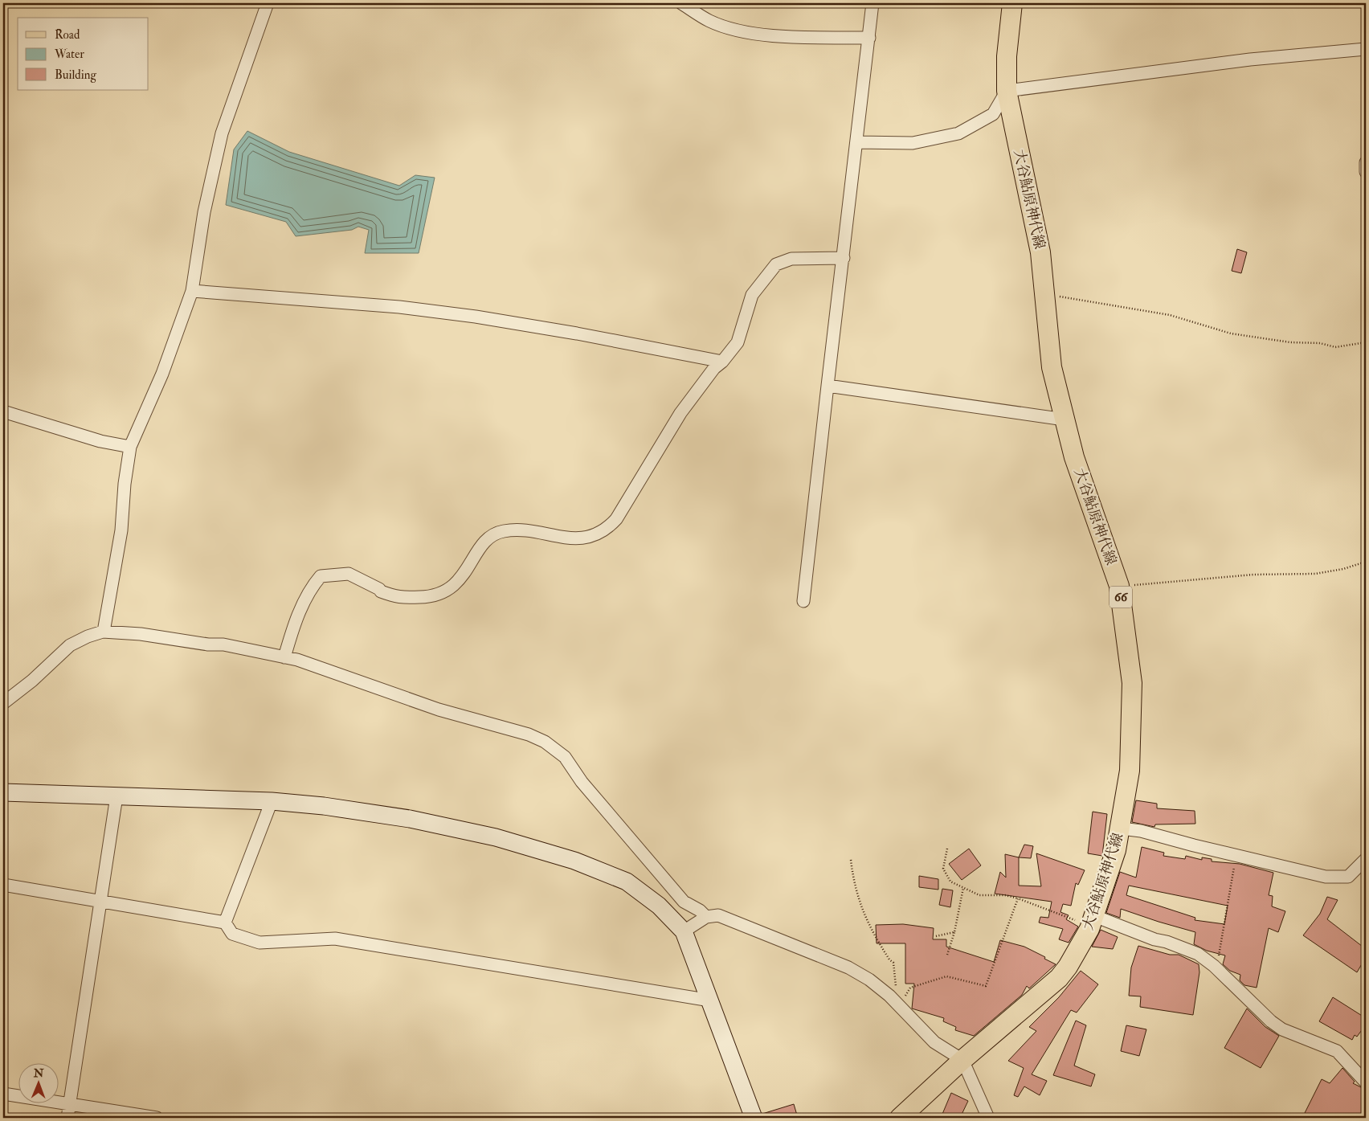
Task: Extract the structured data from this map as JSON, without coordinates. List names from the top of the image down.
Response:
{
  "streets": {
    "main road": ["大谷鮎原神代線", "66"]
  },
  "legend": ["Road", "Water", "Building"],
  "north": "top"
}
